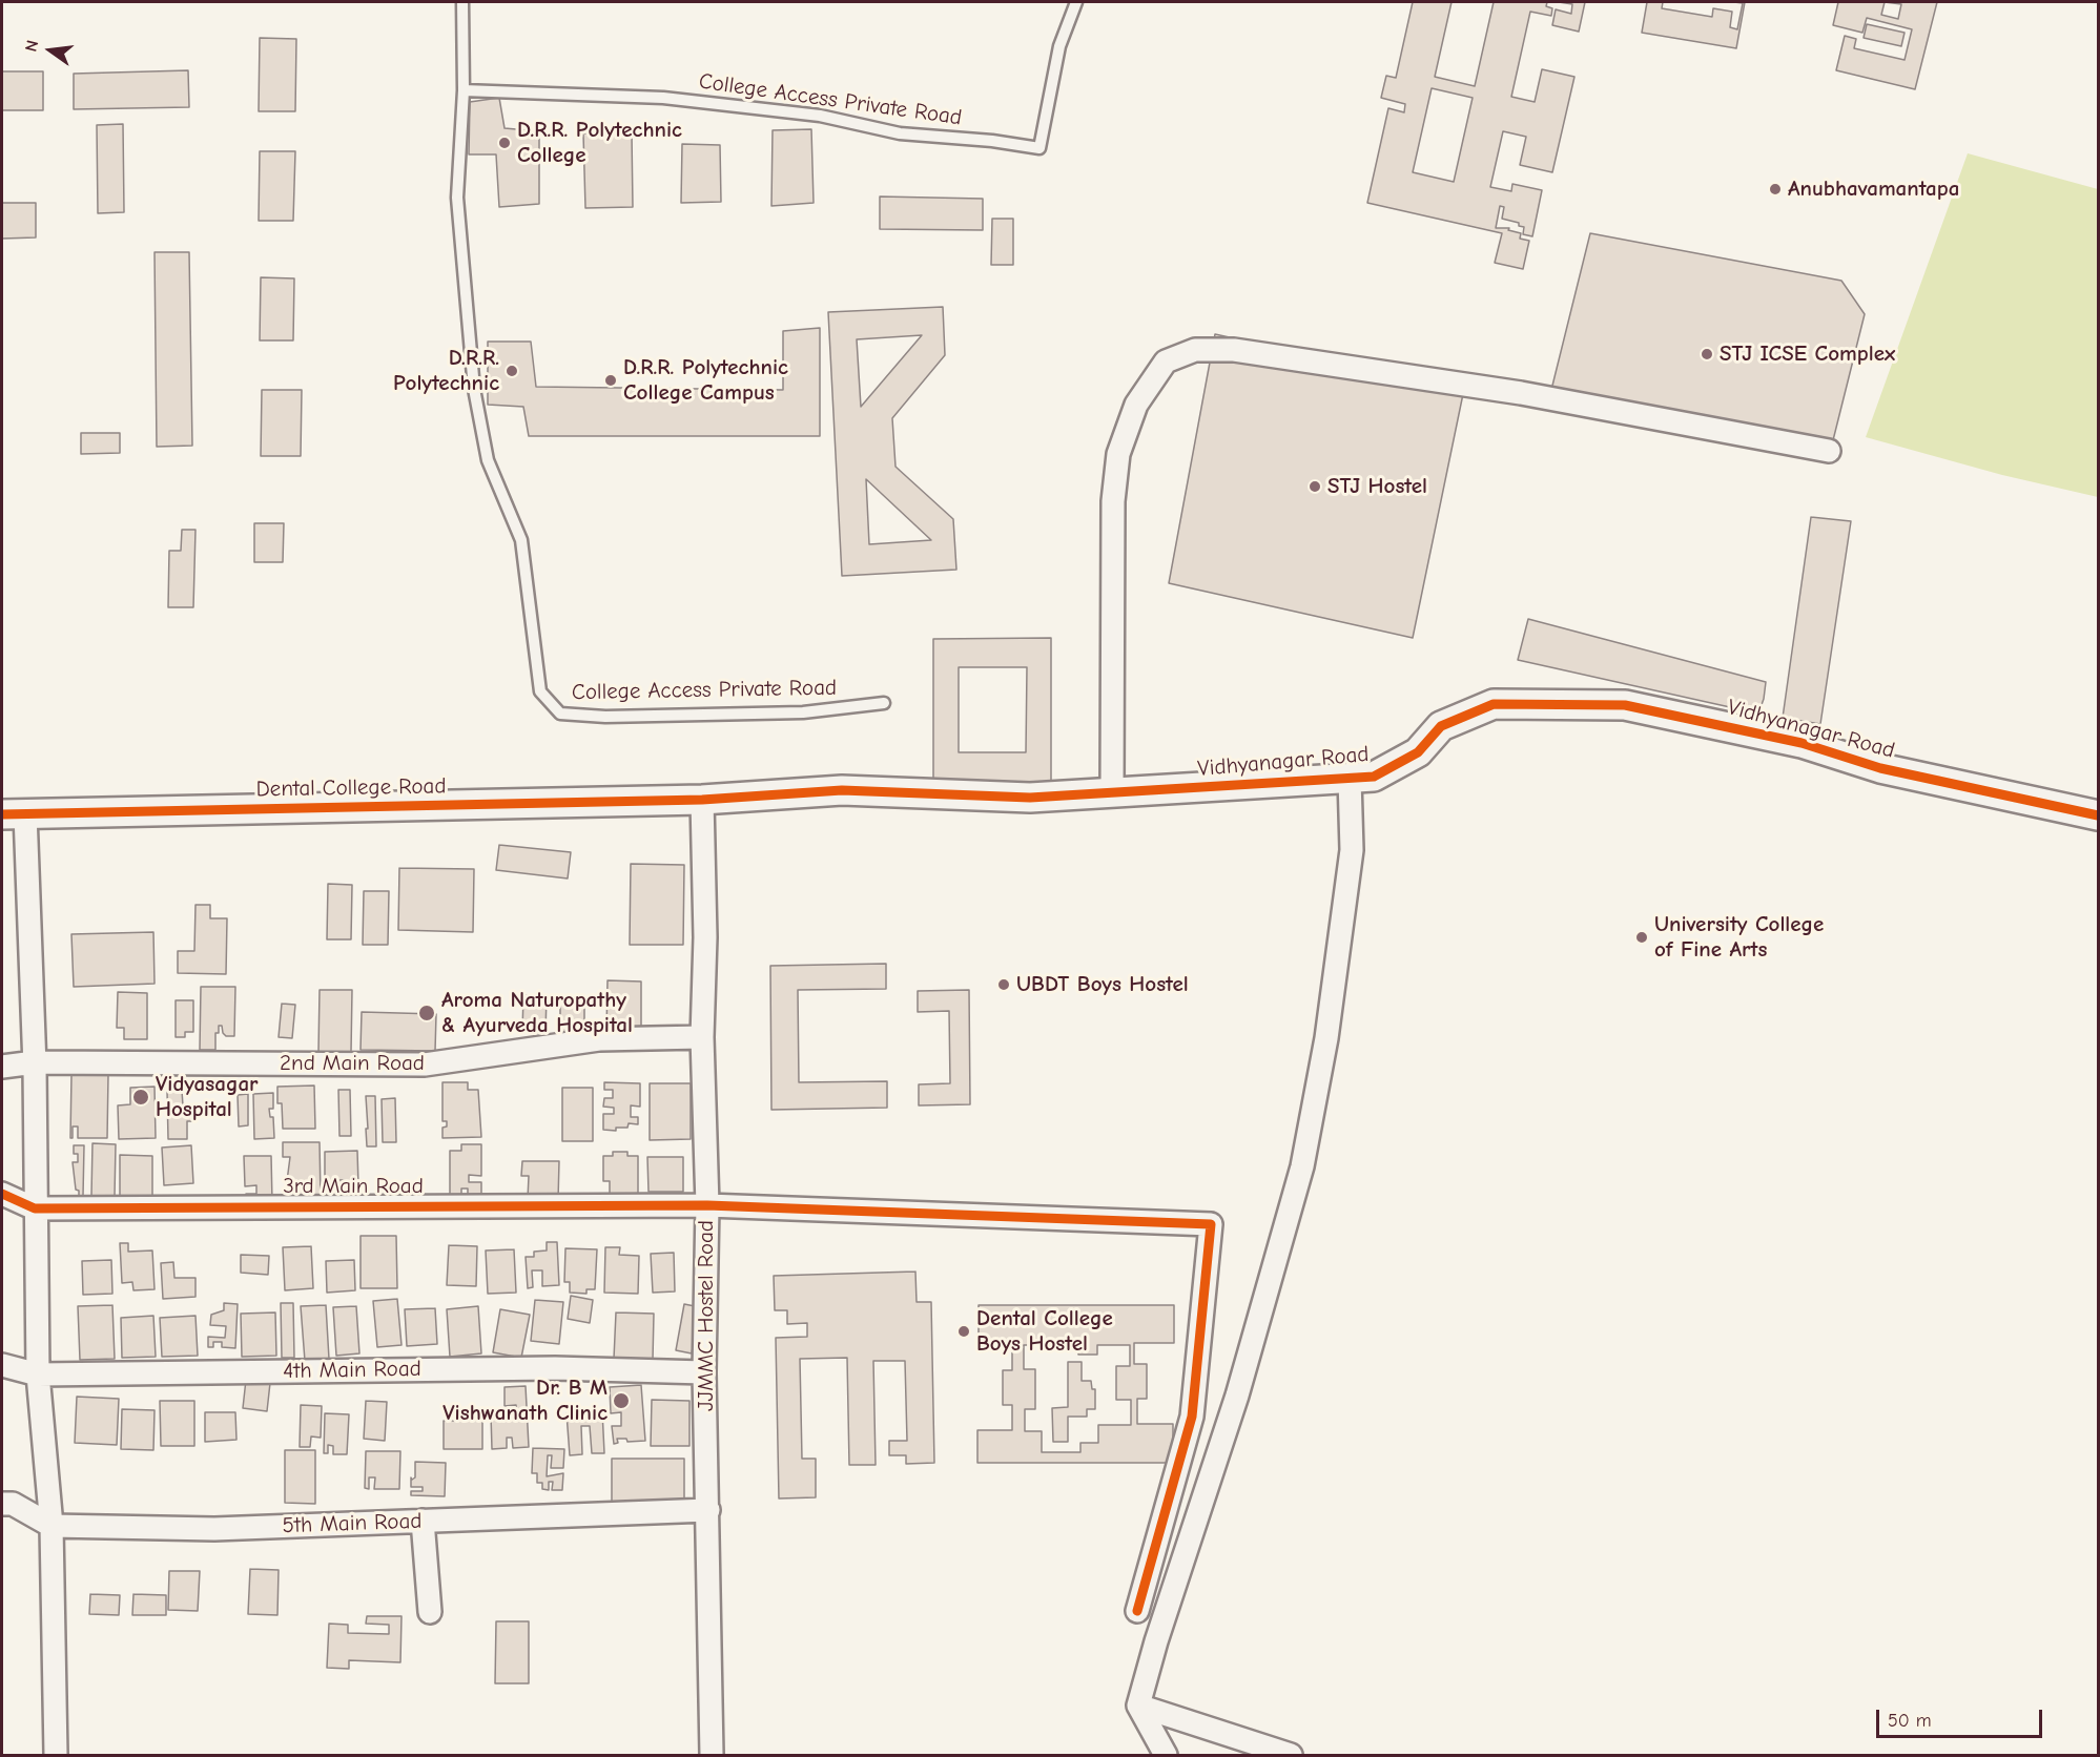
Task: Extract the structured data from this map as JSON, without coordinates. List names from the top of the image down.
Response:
{
  "streets": {
    "street": [
      "Vidhyanagar Road",
      "Dental College Road",
      "2nd Main Road",
      "3rd Main Road",
      "JJMMC Hostel Road",
      "4th Main Road",
      "5th Main Road"
    ],
    "lane": ["College Access Private Road"]
  },
  "crossings": [
    ["Vidhyanagar Road", "Dental College Road"],
    ["Vidhyanagar Road", "JJMMC Hostel Road"],
    ["Dental College Road", "JJMMC Hostel Road"],
    ["2nd Main Road", "JJMMC Hostel Road"],
    ["3rd Main Road", "JJMMC Hostel Road"],
    ["JJMMC Hostel Road", "4th Main Road"],
    ["JJMMC Hostel Road", "5th Main Road"]
  ],
  "places": [
    "D.R.R. Polytechnic College",
    "Anubhavamantapa",
    "STJ ICSE Complex",
    "D.R.R. Polytechnic",
    "D.R.R. Polytechnic College Campus",
    "STJ Hostel",
    "University College of Fine Arts",
    "UBDT Boys Hostel",
    "Aroma Naturopathy & Ayurveda Hospital",
    "Vidyasagar Hospital",
    "Dental College Boys Hostel",
    "Dr. B M Vishwanath Clinic"
  ],
  "scale_bar": "50 m",
  "north": "left"
}
